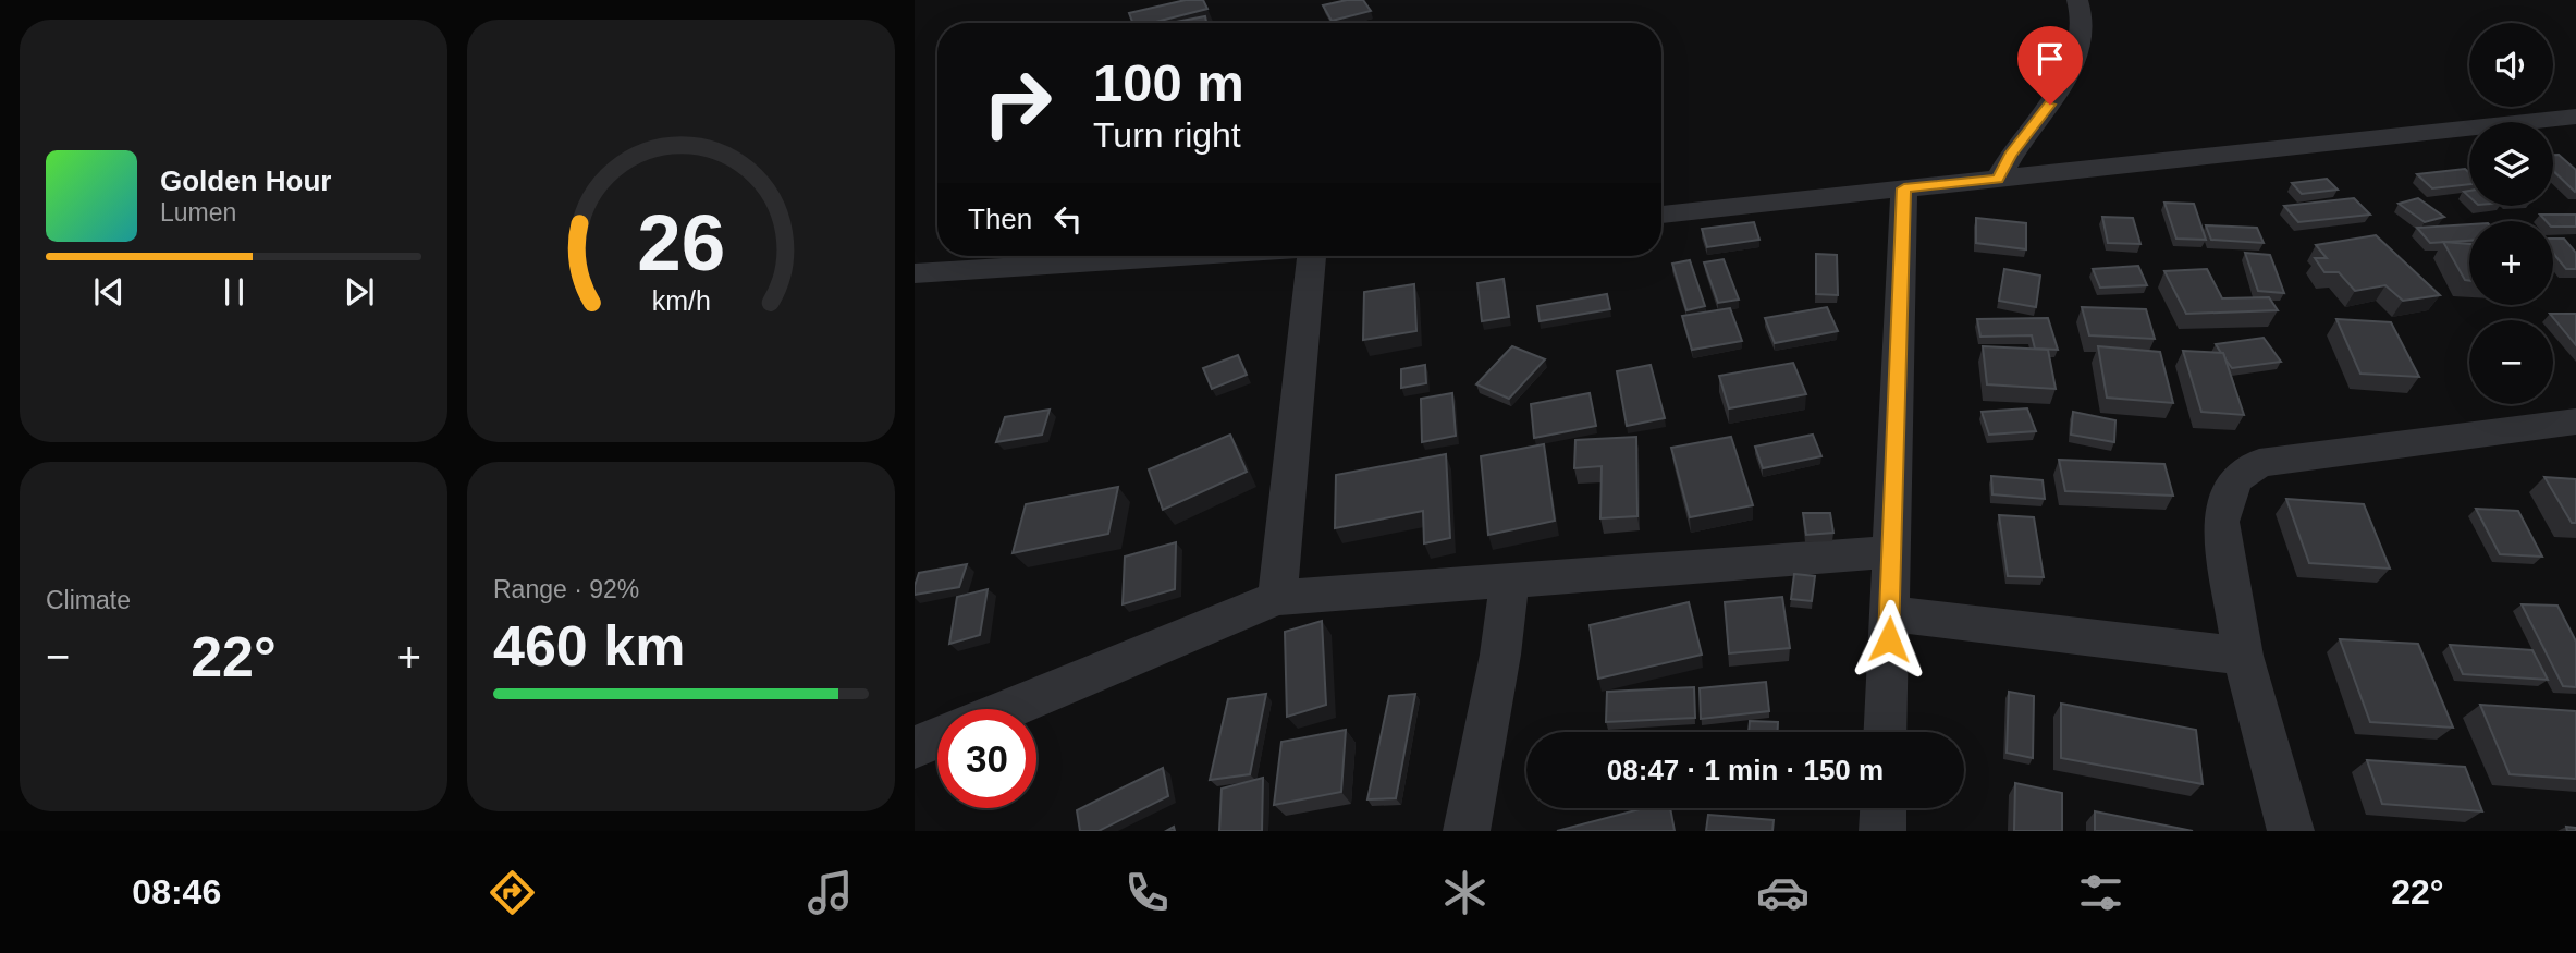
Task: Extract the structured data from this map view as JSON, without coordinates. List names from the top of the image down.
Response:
{
  "page": {
    "map_buttons": ["+", "−"],
    "turn": ["100 m", "Turn right"],
    "song": ["Golden Hour", "Lumen"],
    "then": "Then",
    "tile": [
      "Climate",
      ["Range · 92%", "460 km"]
    ],
    "heat": ["−", "22°", "+"],
    "limit": "30",
    "trip": "08:47 · 1 min · 150 m",
    "tabs": ["08:46", "22°"],
    "gauge": ["26", "km/h"]
  }
}
